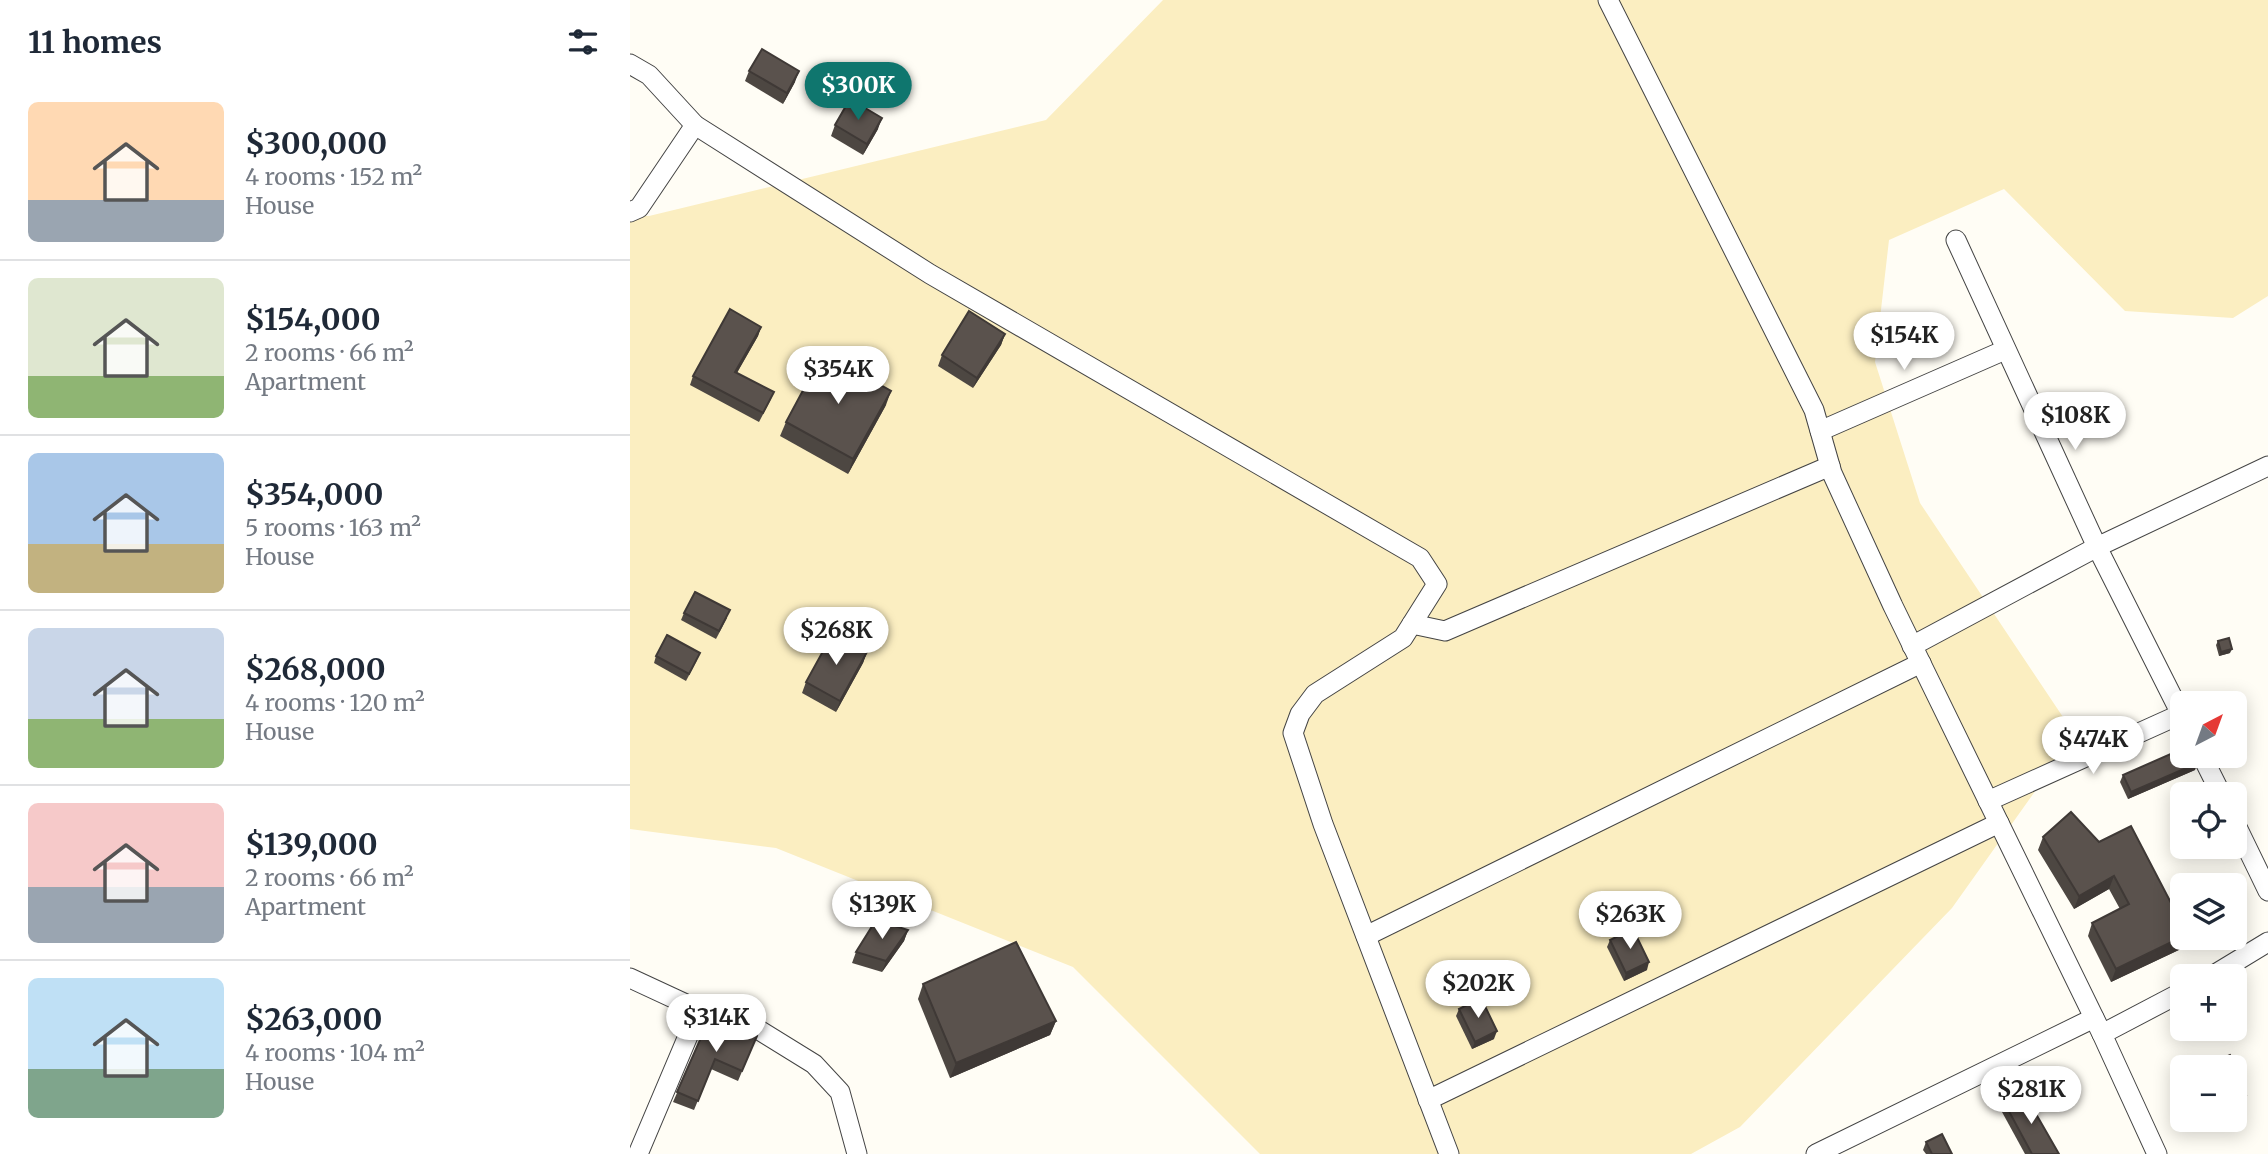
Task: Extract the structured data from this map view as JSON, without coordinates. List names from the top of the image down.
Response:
{
  "north": "top right",
  "page": {
    "heading": "11 homes",
    "price": [
      "$300K",
      "$154K",
      "$354K",
      "$108K",
      "$268K",
      "$474K",
      "$139K",
      "$263K",
      "$202K",
      "$314K",
      "$281K"
    ],
    "list": [
      {
        "name": "$300,000",
        "note": "4 rooms · 152 m² · House"
      },
      {
        "name": "$154,000",
        "note": "2 rooms · 66 m² · Apartment"
      },
      {
        "name": "$354,000",
        "note": "5 rooms · 163 m² · House"
      },
      {
        "name": "$268,000",
        "note": "4 rooms · 120 m² · House"
      },
      {
        "name": "$139,000",
        "note": "2 rooms · 66 m² · Apartment"
      },
      {
        "name": "$263,000",
        "note": "4 rooms · 104 m² · House"
      }
    ],
    "map_buttons": ["+", "−"]
  }
}
